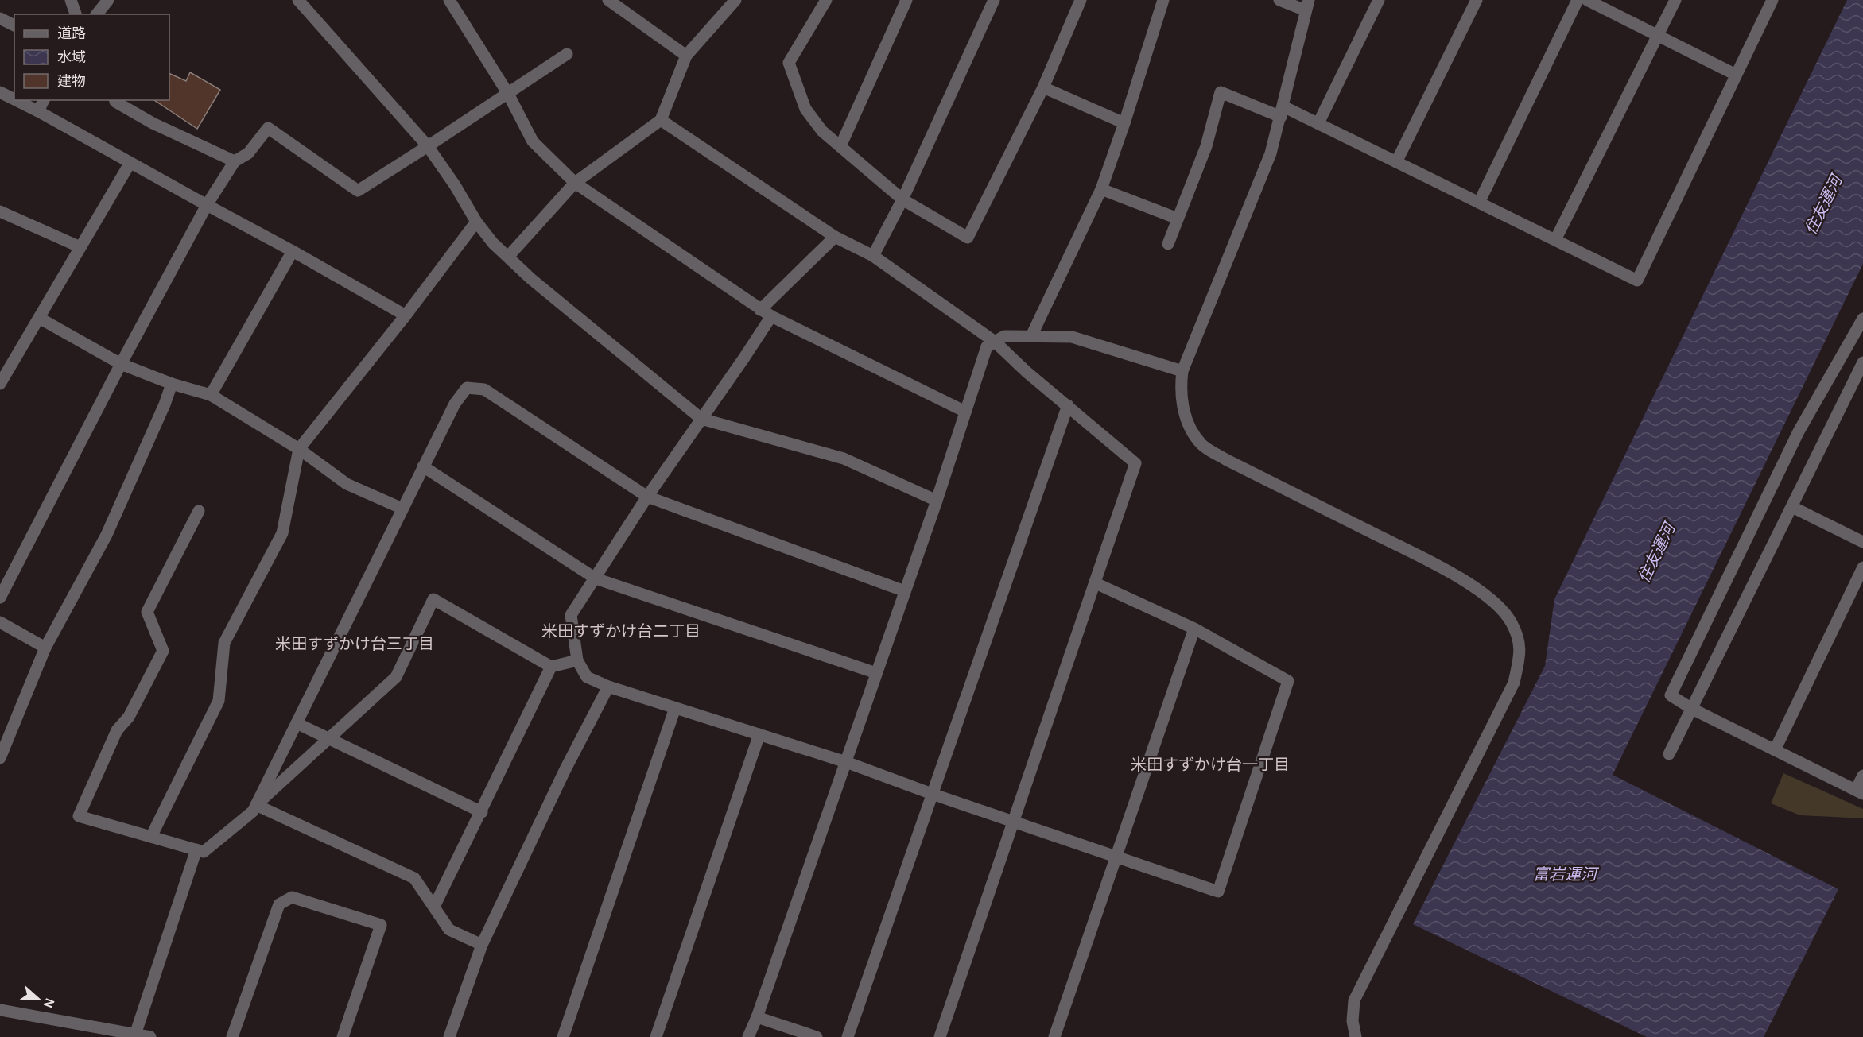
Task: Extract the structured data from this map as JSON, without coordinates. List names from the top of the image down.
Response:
{
  "districts": ["米田すずかけ台二丁目", "米田すずかけ台三丁目", "米田すずかけ台一丁目"],
  "water": ["住友運河", "富岩運河"],
  "legend": ["道路", "水域", "建物"],
  "north": "right"
}
